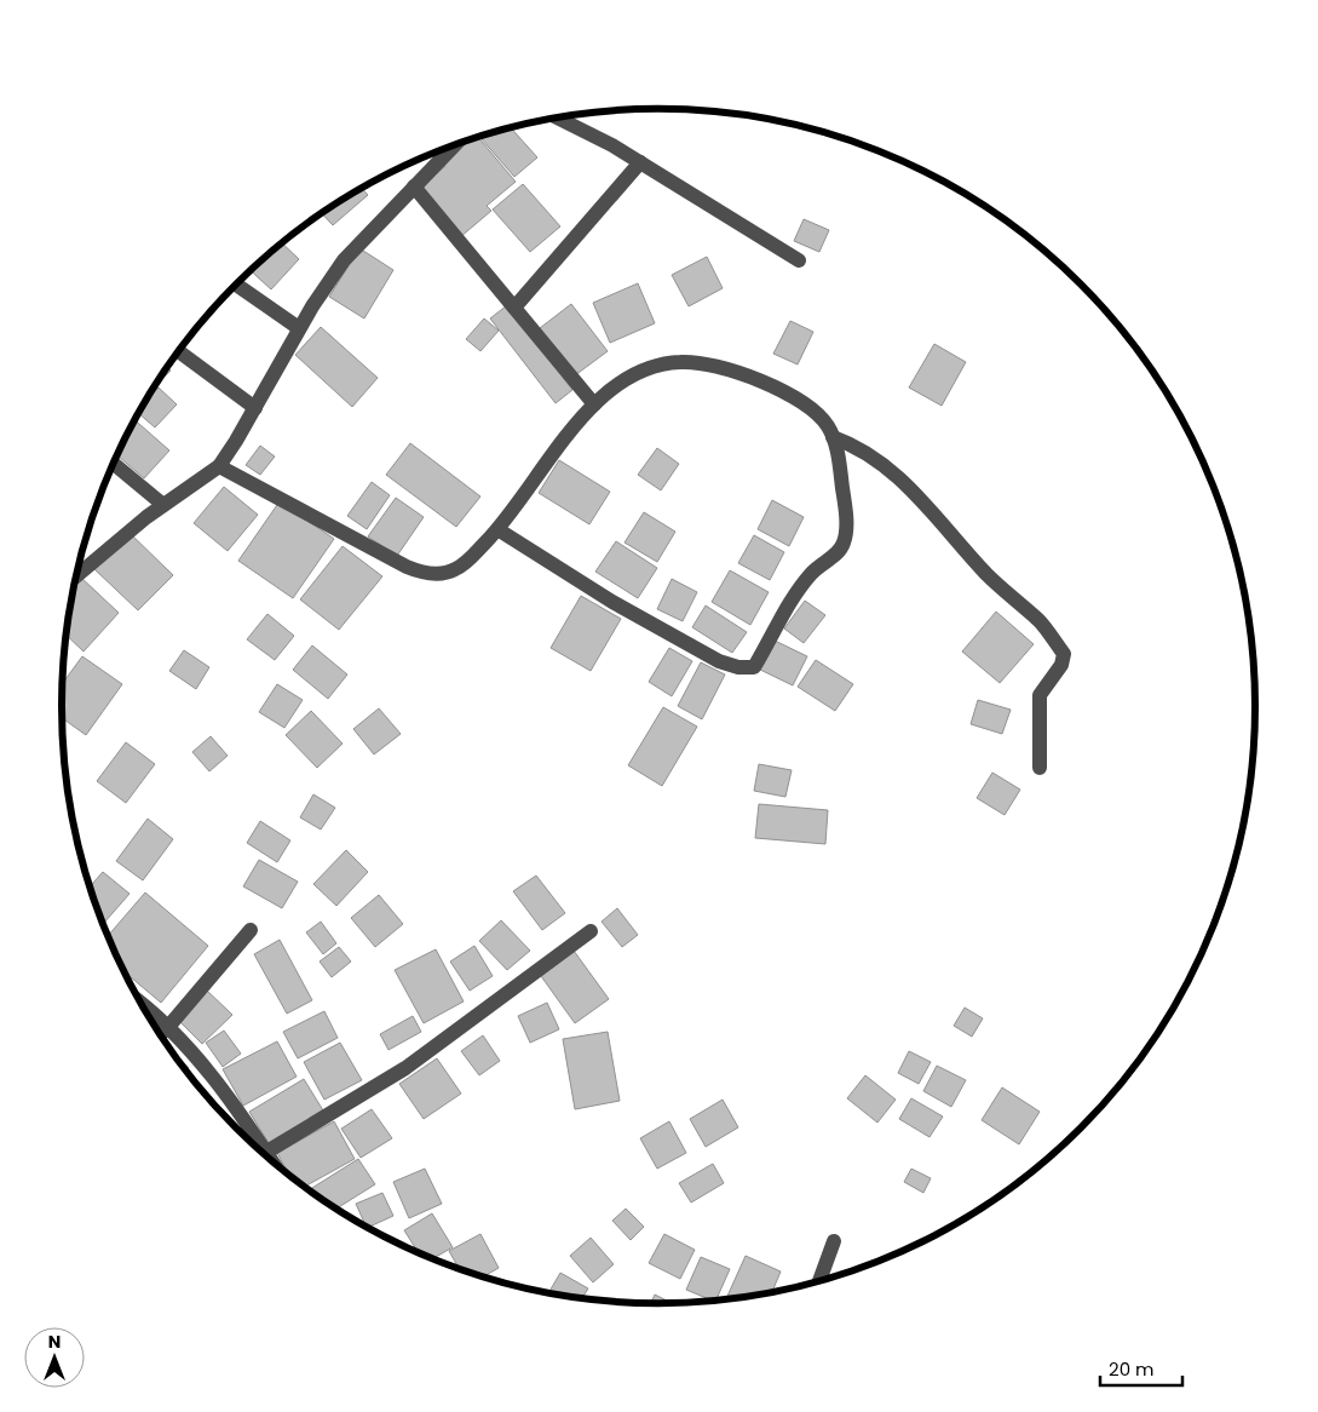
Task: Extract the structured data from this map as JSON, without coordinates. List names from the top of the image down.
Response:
{
  "scale_bar": "20 m",
  "north": "top"
}
